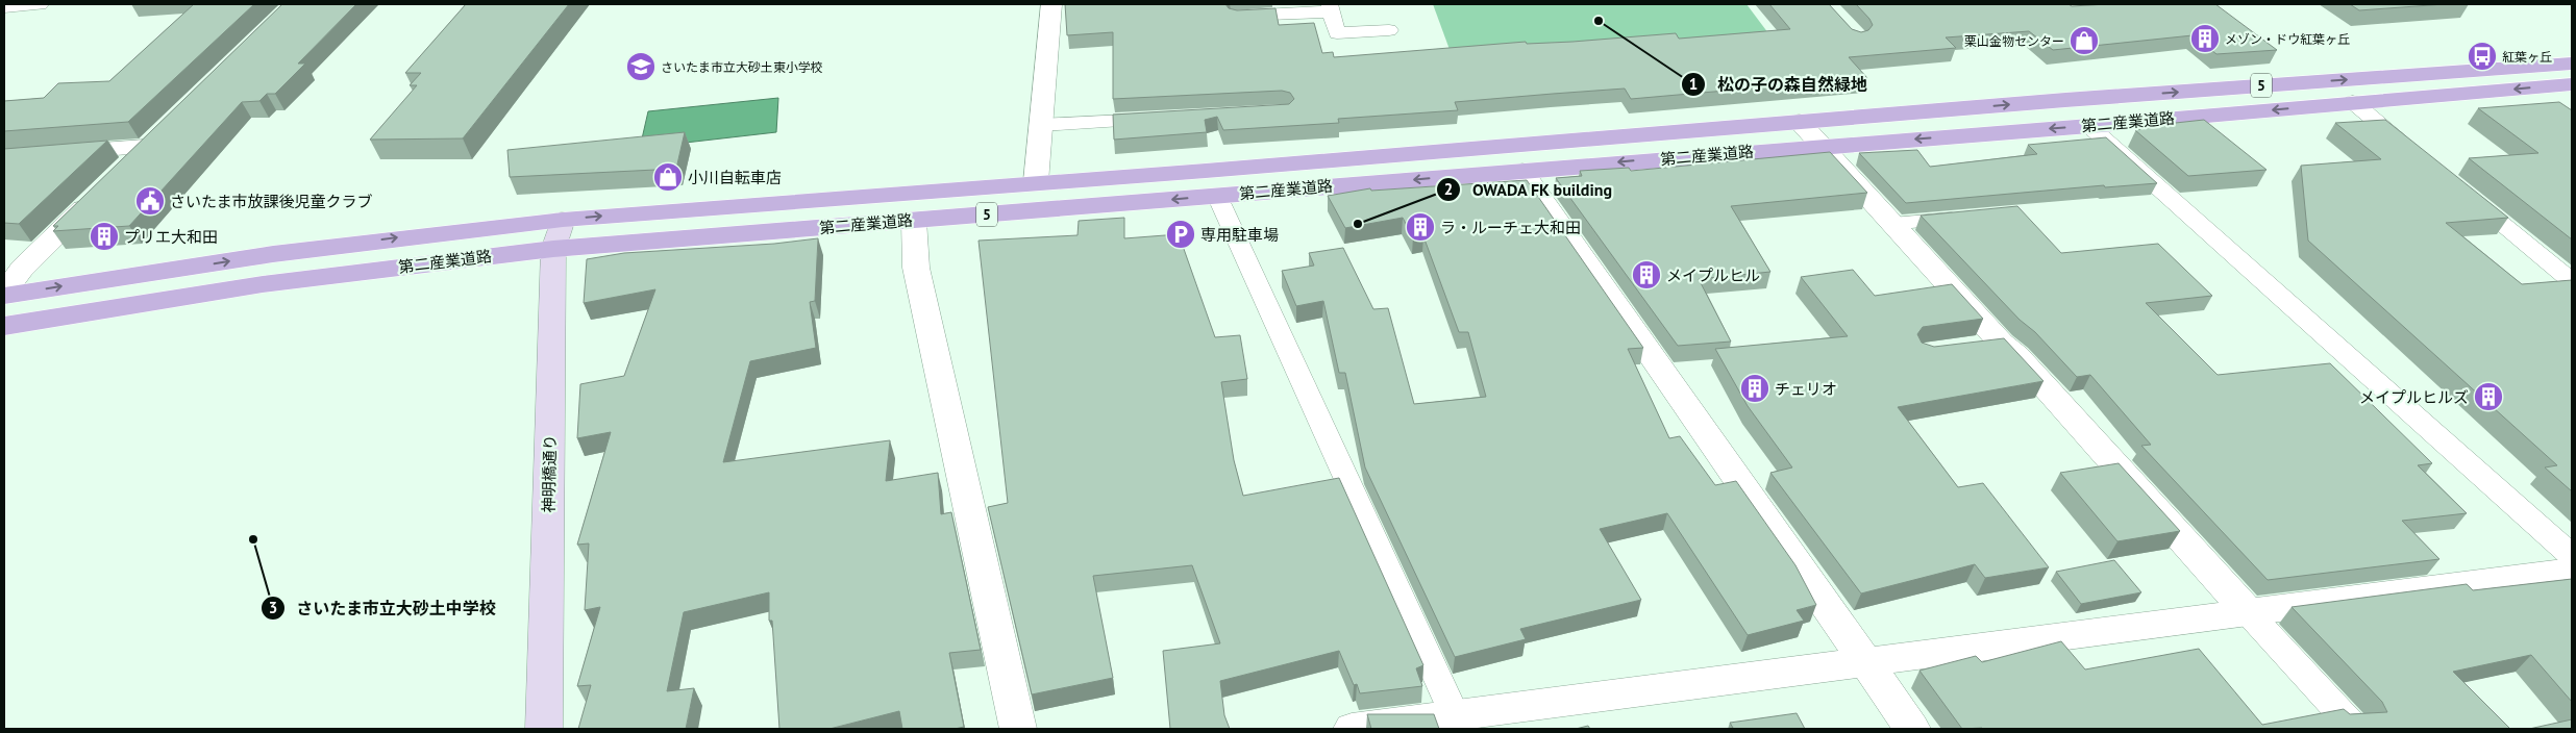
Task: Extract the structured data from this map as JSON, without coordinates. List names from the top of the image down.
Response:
{
  "streets": {
    "main road": ["5", "第二産業道路"],
    "street": ["神明橋通り"]
  },
  "crossings": [
    ["第二産業道路", "神明橋通り"]
  ],
  "places": {
    "other": ["松の子の森自然緑地", "OWADA FK building", "さいたま市立大砂土中学校"],
    "building": [
      "メゾン・ドウ紅葉ヶ丘",
      "ラ・ルーチェ大和田",
      "プリエ大和田",
      "メイプルヒル",
      "チェリオ",
      "メイプルヒルズ"
    ],
    "shop": ["栗山金物センター", "小川自転車店"],
    "bus stop": ["紅葉ヶ丘"],
    "school or university": ["さいたま市立大砂土東小学校"],
    "public building": ["さいたま市放課後児童クラブ"],
    "parking": ["専用駐車場"]
  }
}
